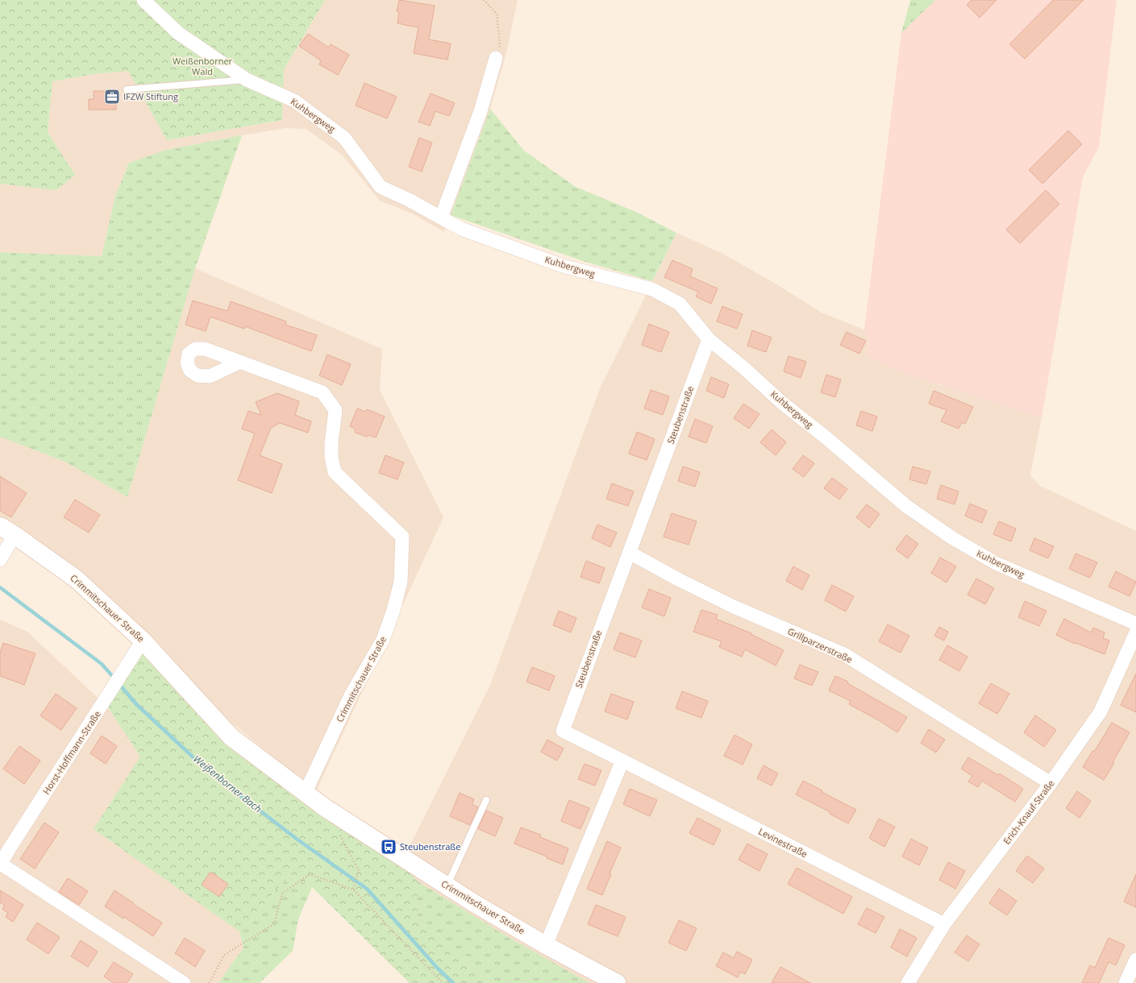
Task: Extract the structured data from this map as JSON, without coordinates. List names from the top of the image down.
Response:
{
  "streets": {
    "main road": ["Crimmitschauer Straße"],
    "street": [
      "Kuhbergweg",
      "Steubenstraße",
      "Grillparzerstraße",
      "Horst-Hoffmann-Straße",
      "Erich-Knauf-Straße",
      "Levinestraße"
    ]
  },
  "crossings": [
    ["Kuhbergweg", "Steubenstraße"],
    ["Steubenstraße", "Grillparzerstraße"],
    ["Steubenstraße", "Levinestraße"],
    ["Crimmitschauer Straße", "Horst-Hoffmann-Straße"],
    ["Grillparzerstraße", "Erich-Knauf-Straße"],
    ["Erich-Knauf-Straße", "Levinestraße"]
  ],
  "water": ["Weißenborner Bach"],
  "parks": ["Weißenborner Wald"],
  "places": {
    "office": ["IFZW Stiftung"],
    "bus stop": ["Steubenstraße"]
  }
}
